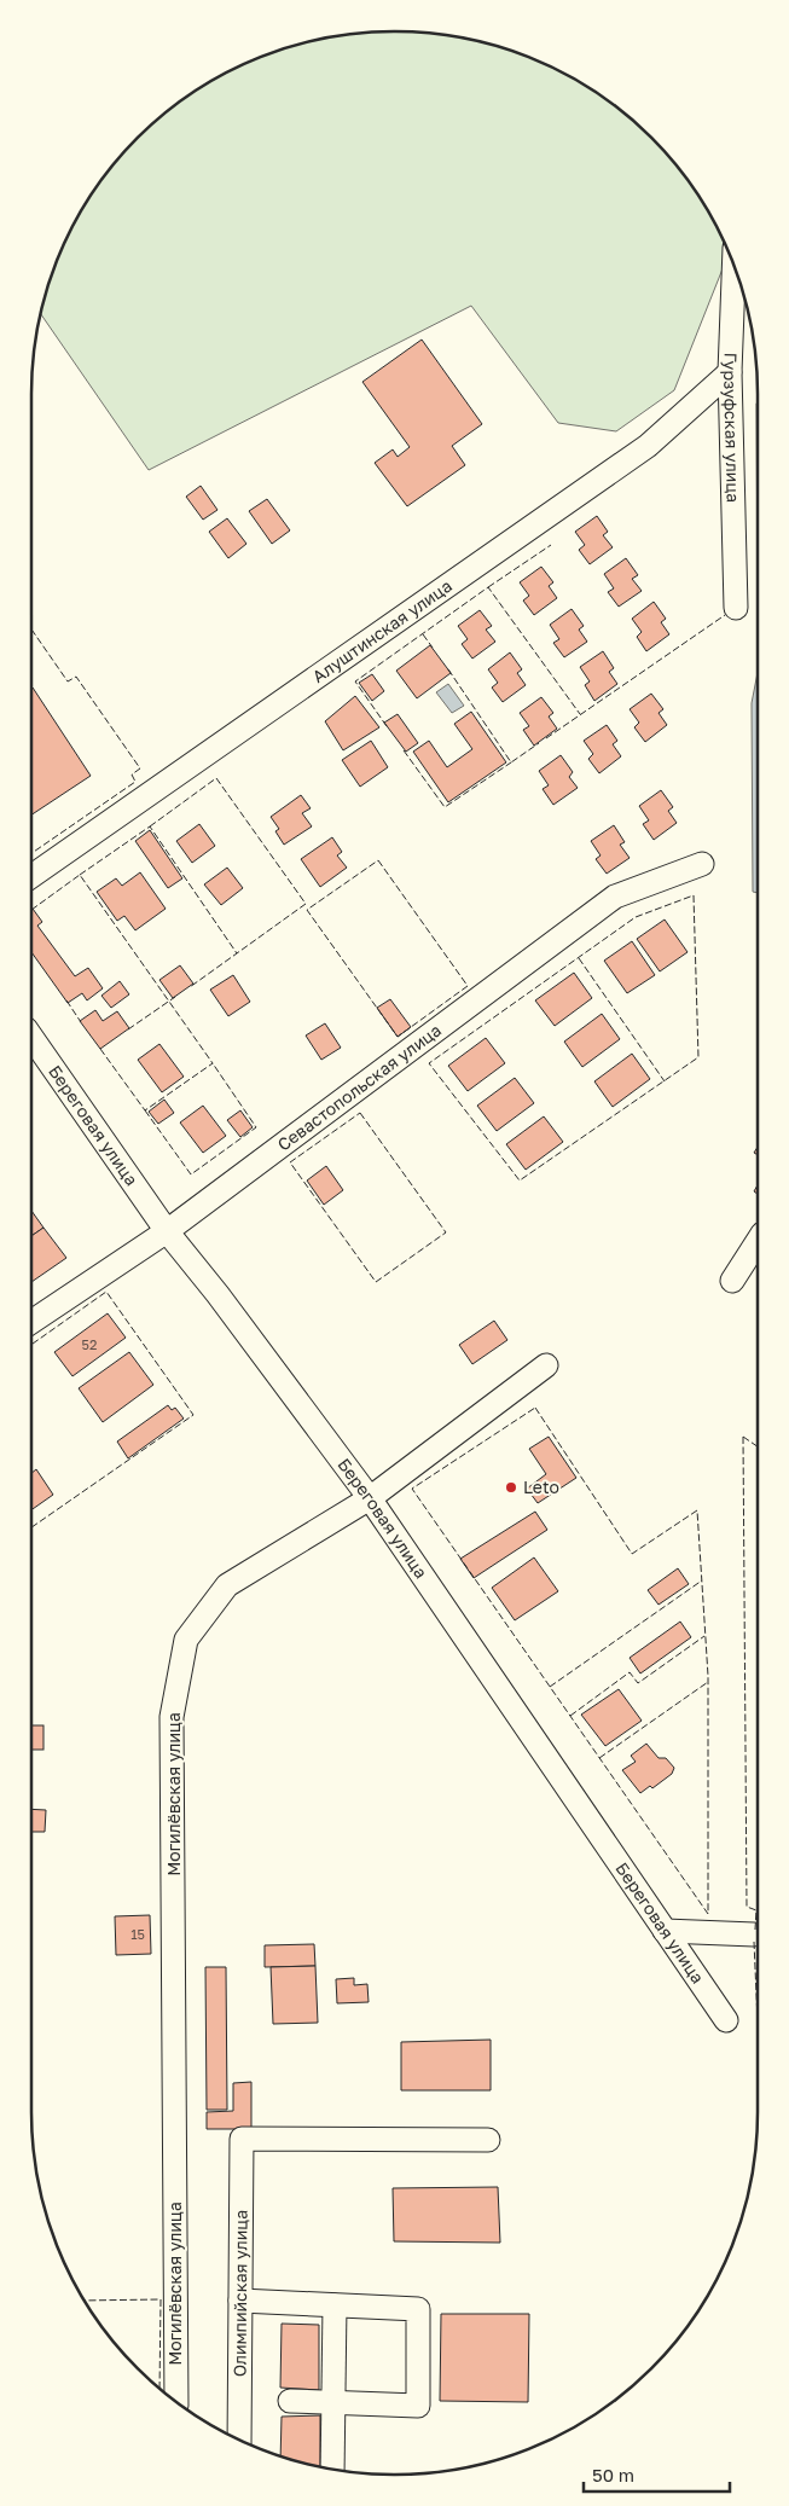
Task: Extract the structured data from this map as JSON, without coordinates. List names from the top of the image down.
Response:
{
  "streets": {
    "street": [
      "Гурзуфская улица",
      "Алуштинская улица",
      "Севастопольская улица",
      "Береговая улица",
      "Могилёвская улица",
      "Олимпийская улица"
    ]
  },
  "crossings": [
    ["Гурзуфская улица", "Алуштинская улица"],
    ["Севастопольская улица", "Береговая улица"],
    ["Береговая улица", "Могилёвская улица"]
  ],
  "places": ["Leto"],
  "house_numbers": ["52", "15"],
  "scale_bar": "50 m"
}
